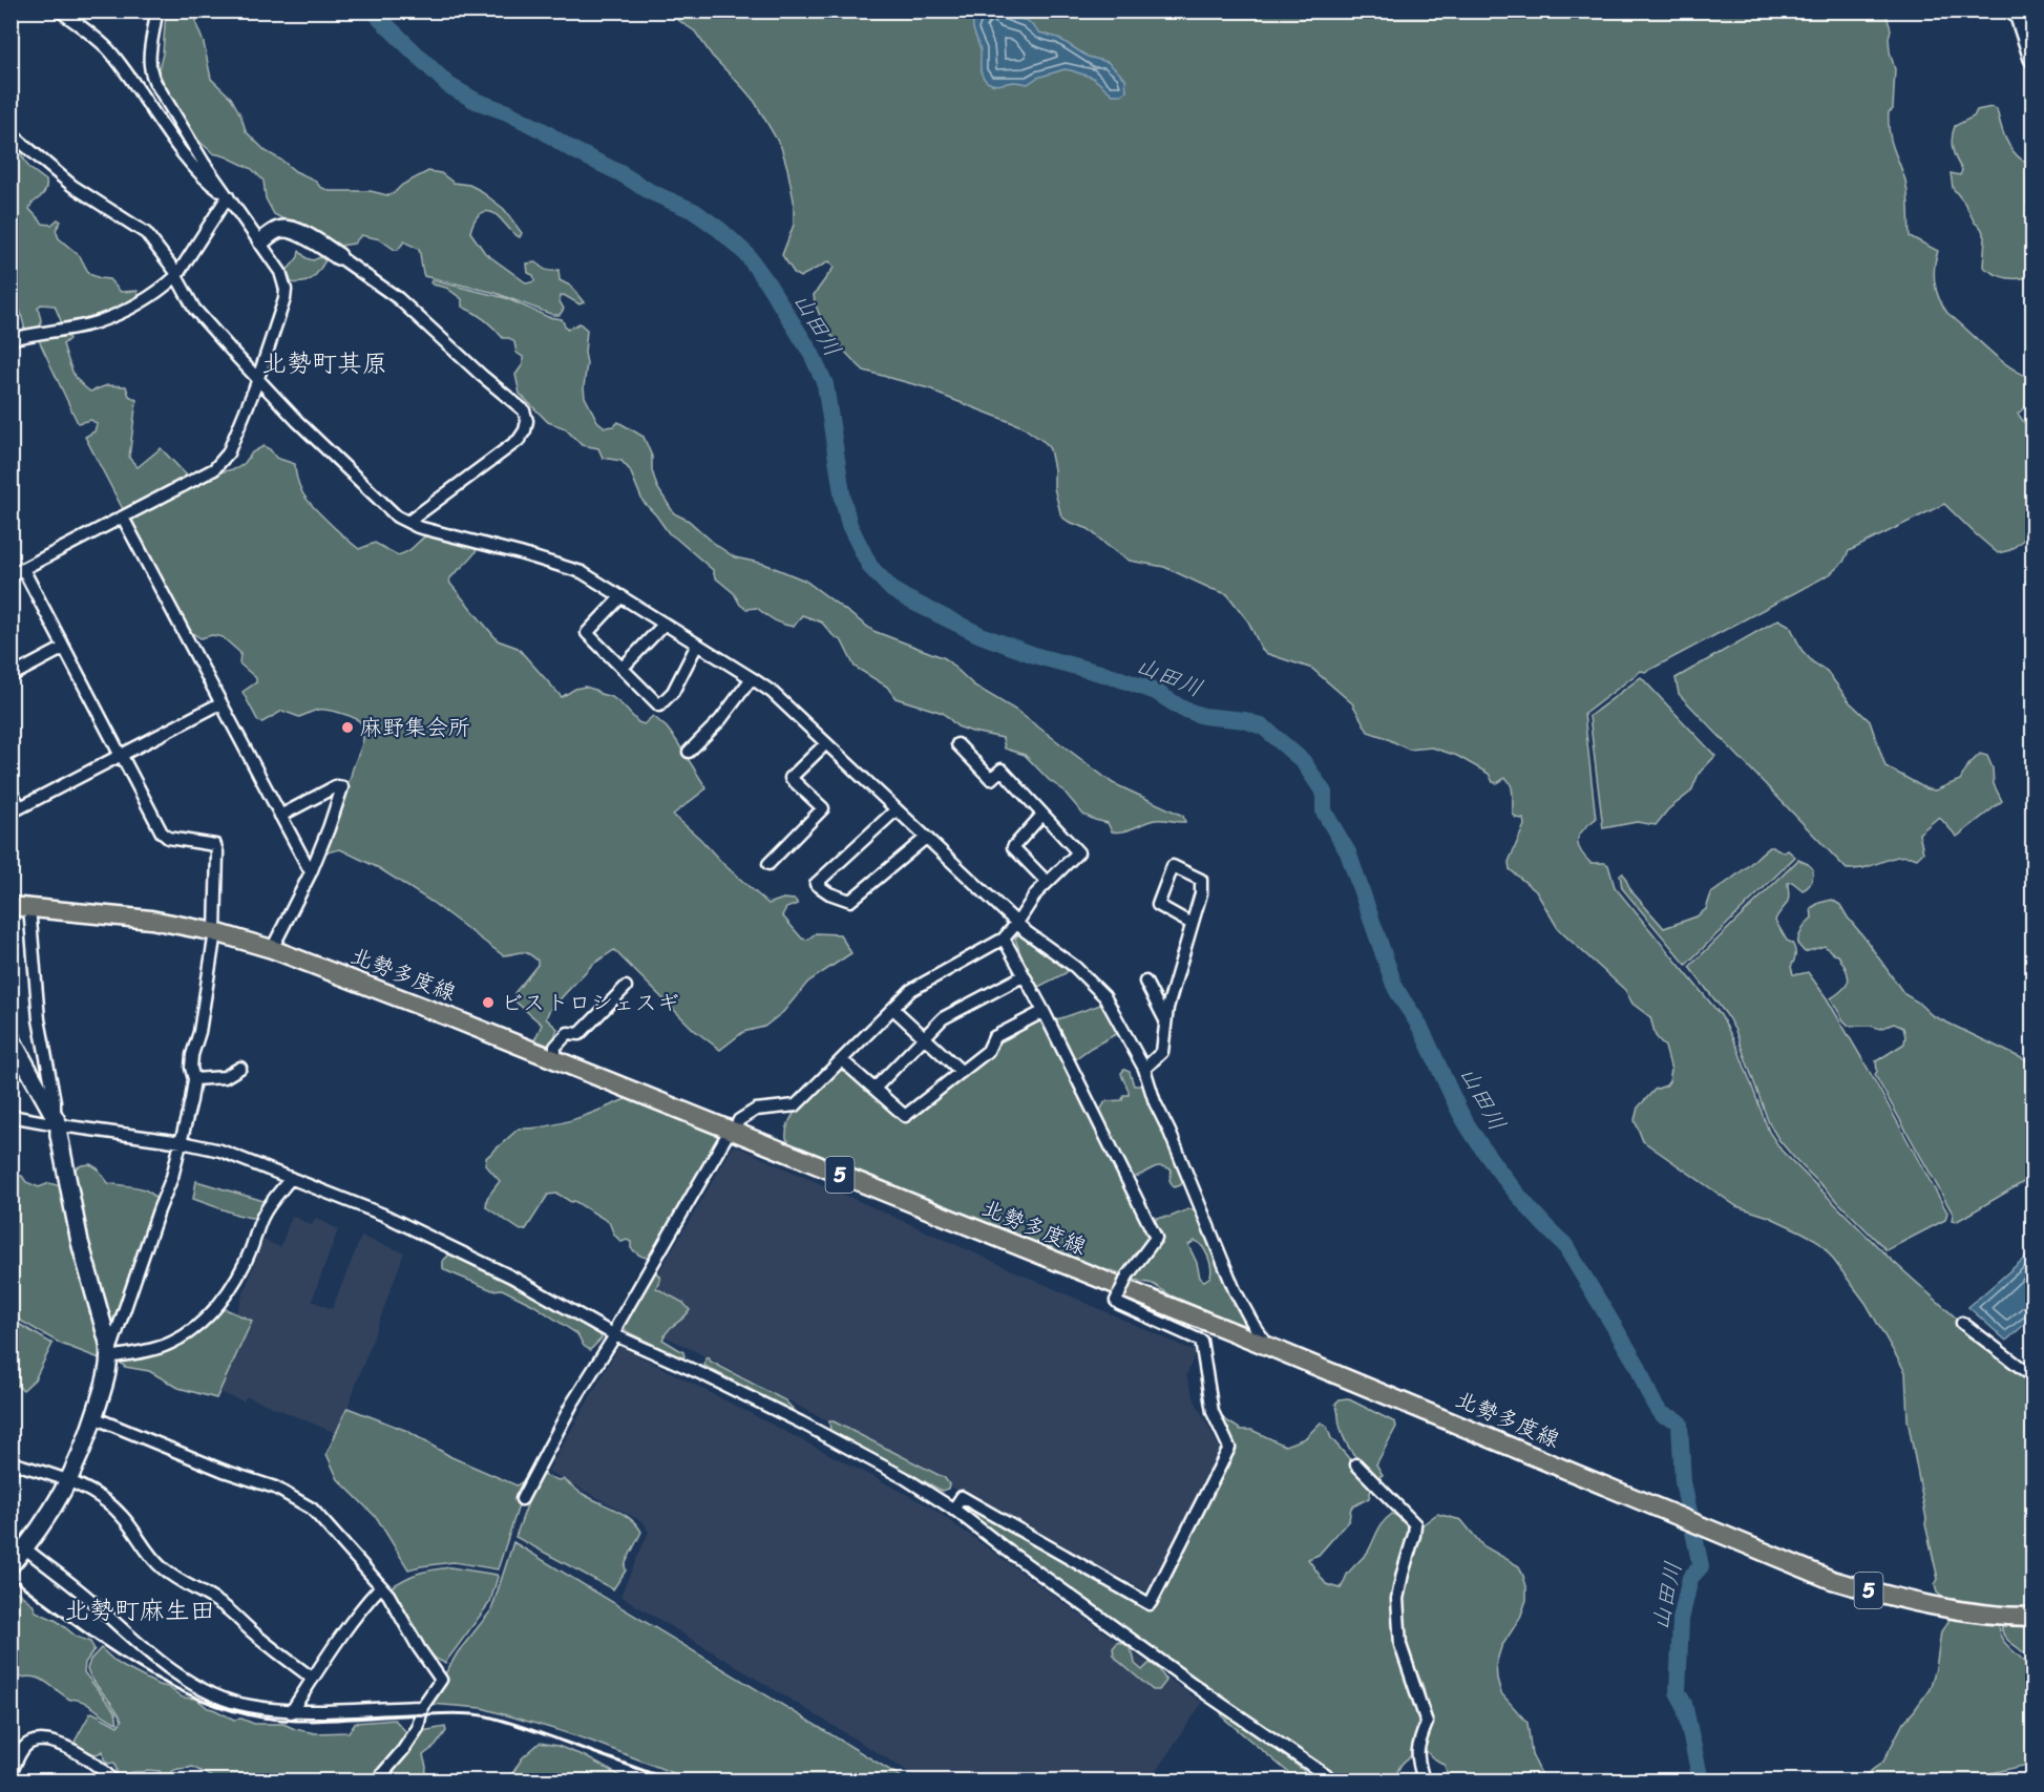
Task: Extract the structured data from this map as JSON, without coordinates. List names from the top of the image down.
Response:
{
  "streets": {
    "main road": ["北勢多度線", "5"]
  },
  "districts": ["北勢町其原", "北勢町麻生田"],
  "water": ["山田川"],
  "places": ["麻野集会所", "ビストロシェスギ"]
}
